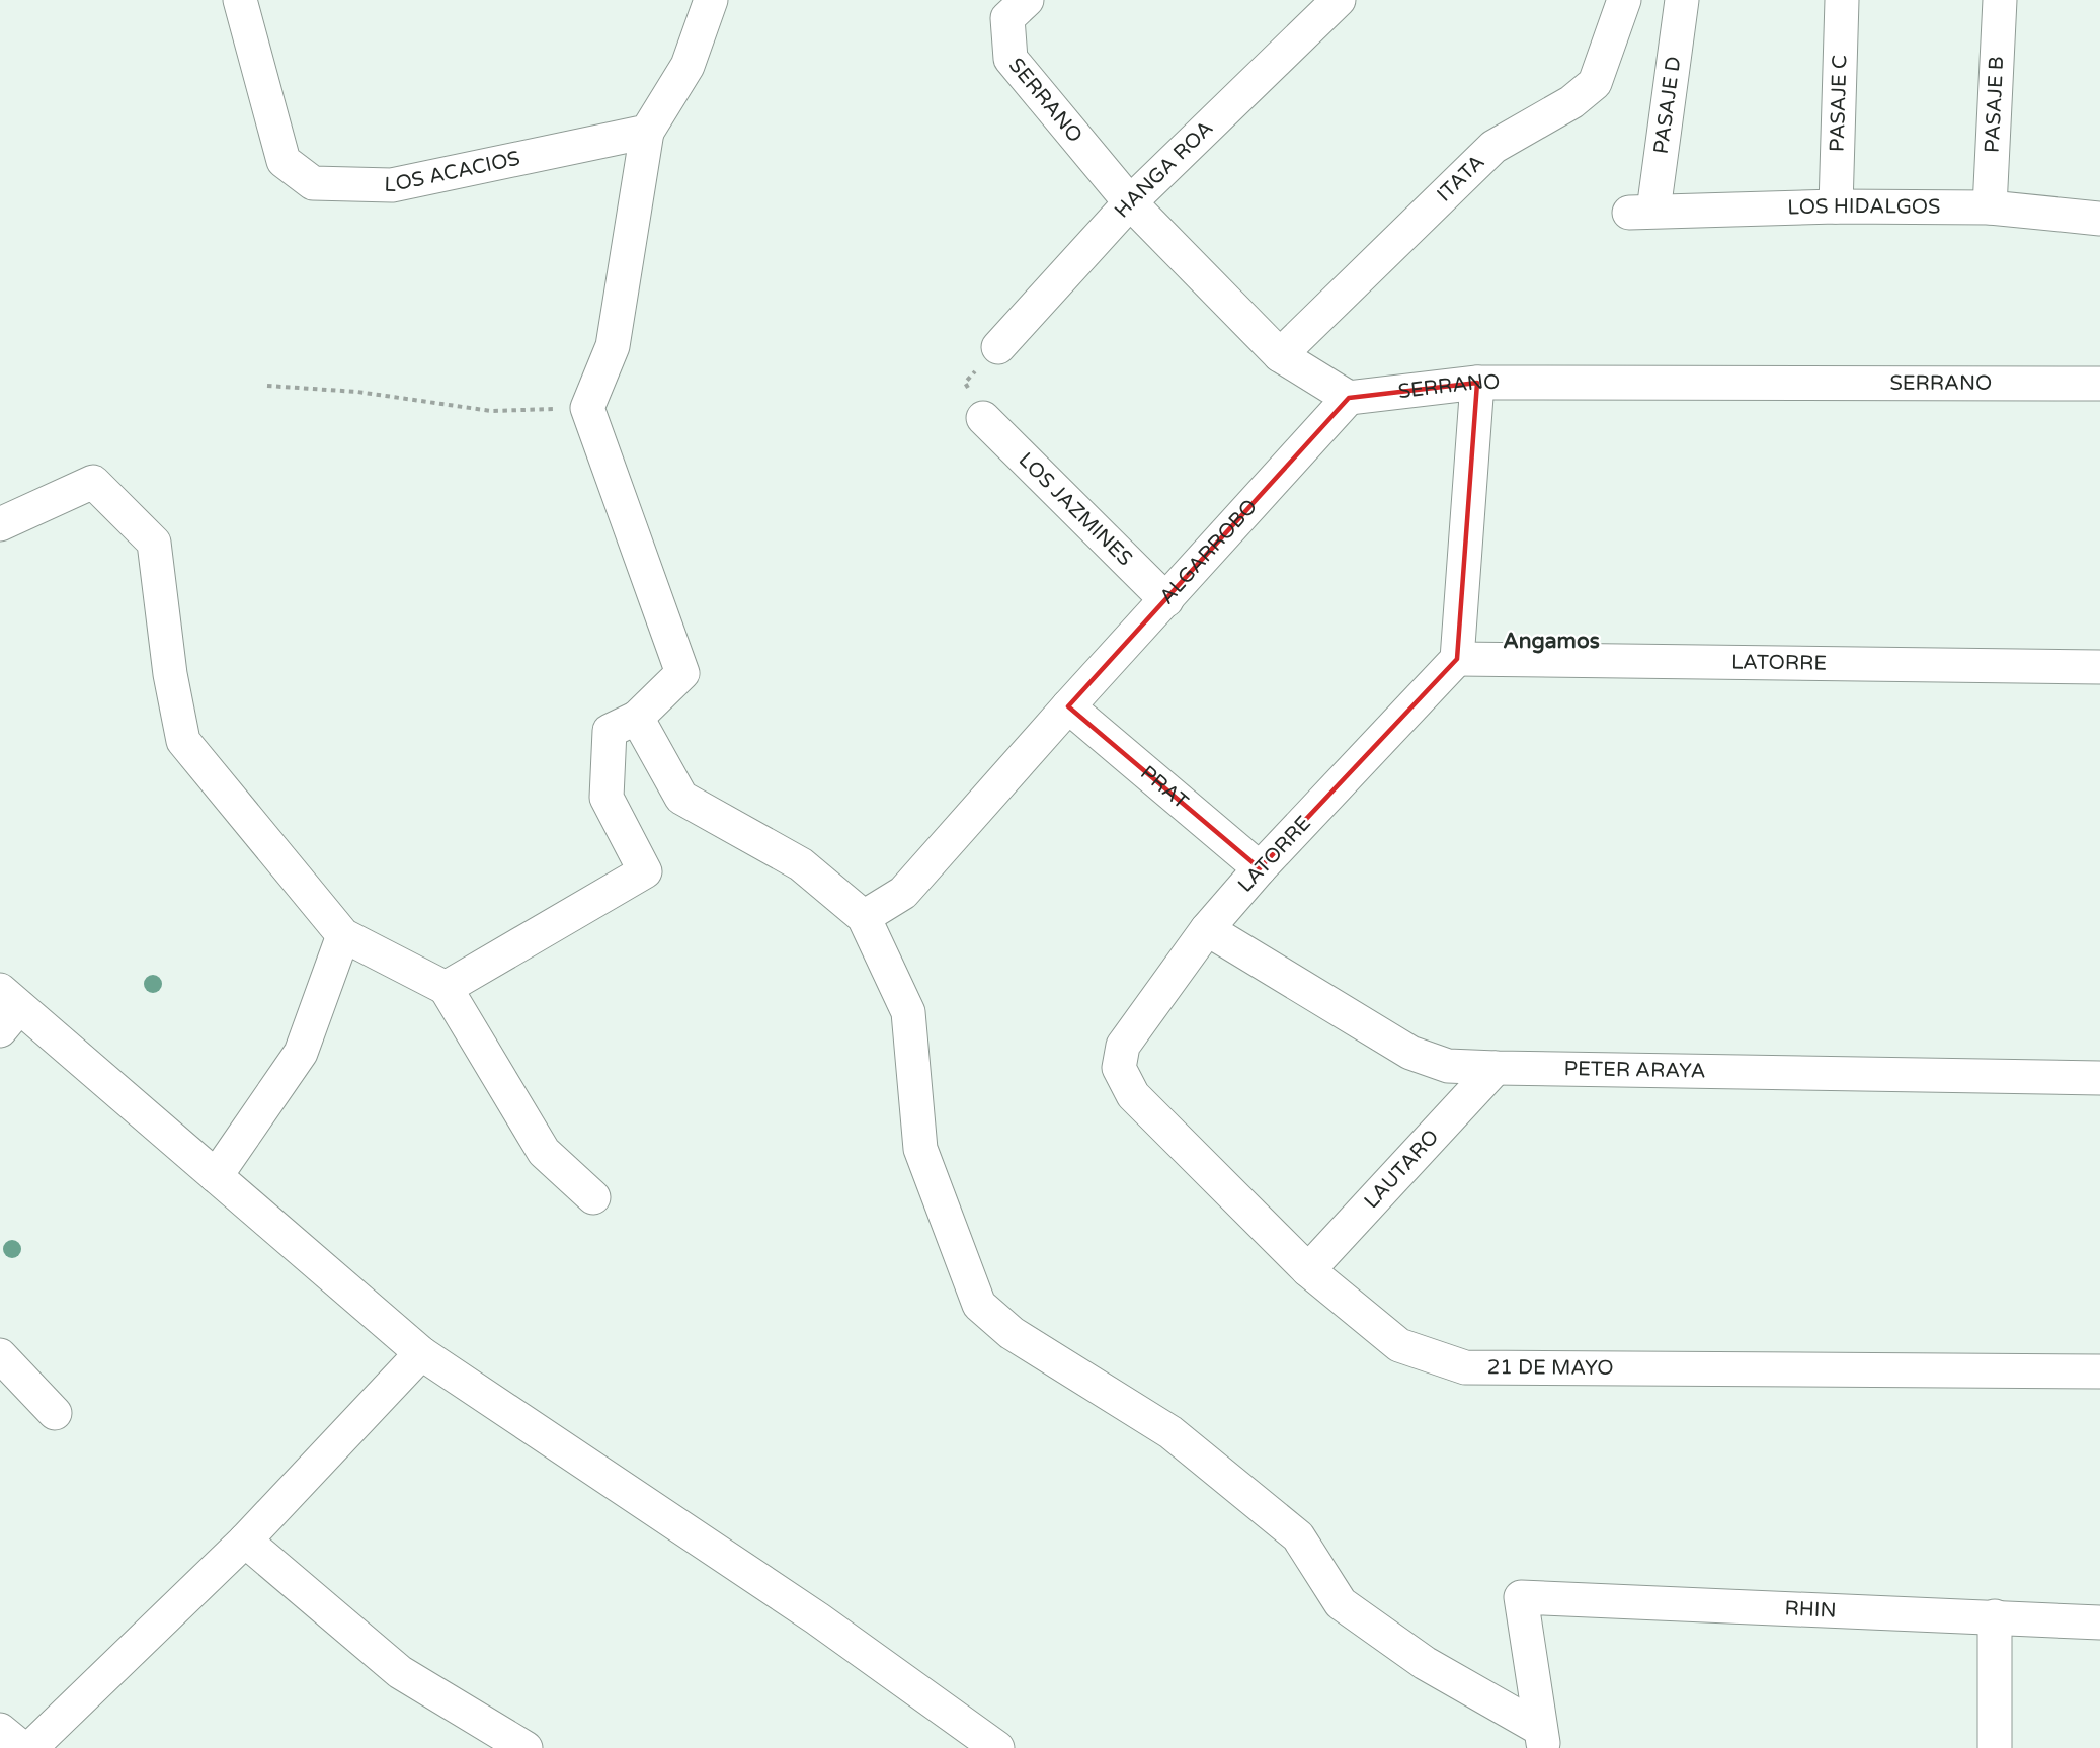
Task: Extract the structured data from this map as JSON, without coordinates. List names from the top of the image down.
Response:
{
  "streets": {
    "street": [
      "SERRANO",
      "PASAJE C",
      "PASAJE B",
      "PASAJE D",
      "HANGA ROA",
      "LOS ACACIOS",
      "ITATA",
      "LOS HIDALGOS",
      "LOS JAZMINES",
      "ALGARROBO",
      "LATORRE",
      "PRAT",
      "PETER ARAYA",
      "LAUTARO",
      "21 DE MAYO",
      "RHIN"
    ]
  },
  "crossings": [
    ["SERRANO", "HANGA ROA"],
    ["SERRANO", "ITATA"],
    ["SERRANO", "ALGARROBO"],
    ["PASAJE C", "LOS HIDALGOS"],
    ["PASAJE B", "LOS HIDALGOS"],
    ["PASAJE D", "LOS HIDALGOS"],
    ["LOS JAZMINES", "ALGARROBO"],
    ["ALGARROBO", "PRAT"],
    ["LATORRE", "PRAT"],
    ["LATORRE", "PETER ARAYA"],
    ["LATORRE", "21 DE MAYO"],
    ["PETER ARAYA", "LAUTARO"],
    ["LAUTARO", "21 DE MAYO"]
  ],
  "districts": ["Angamos"]
}
